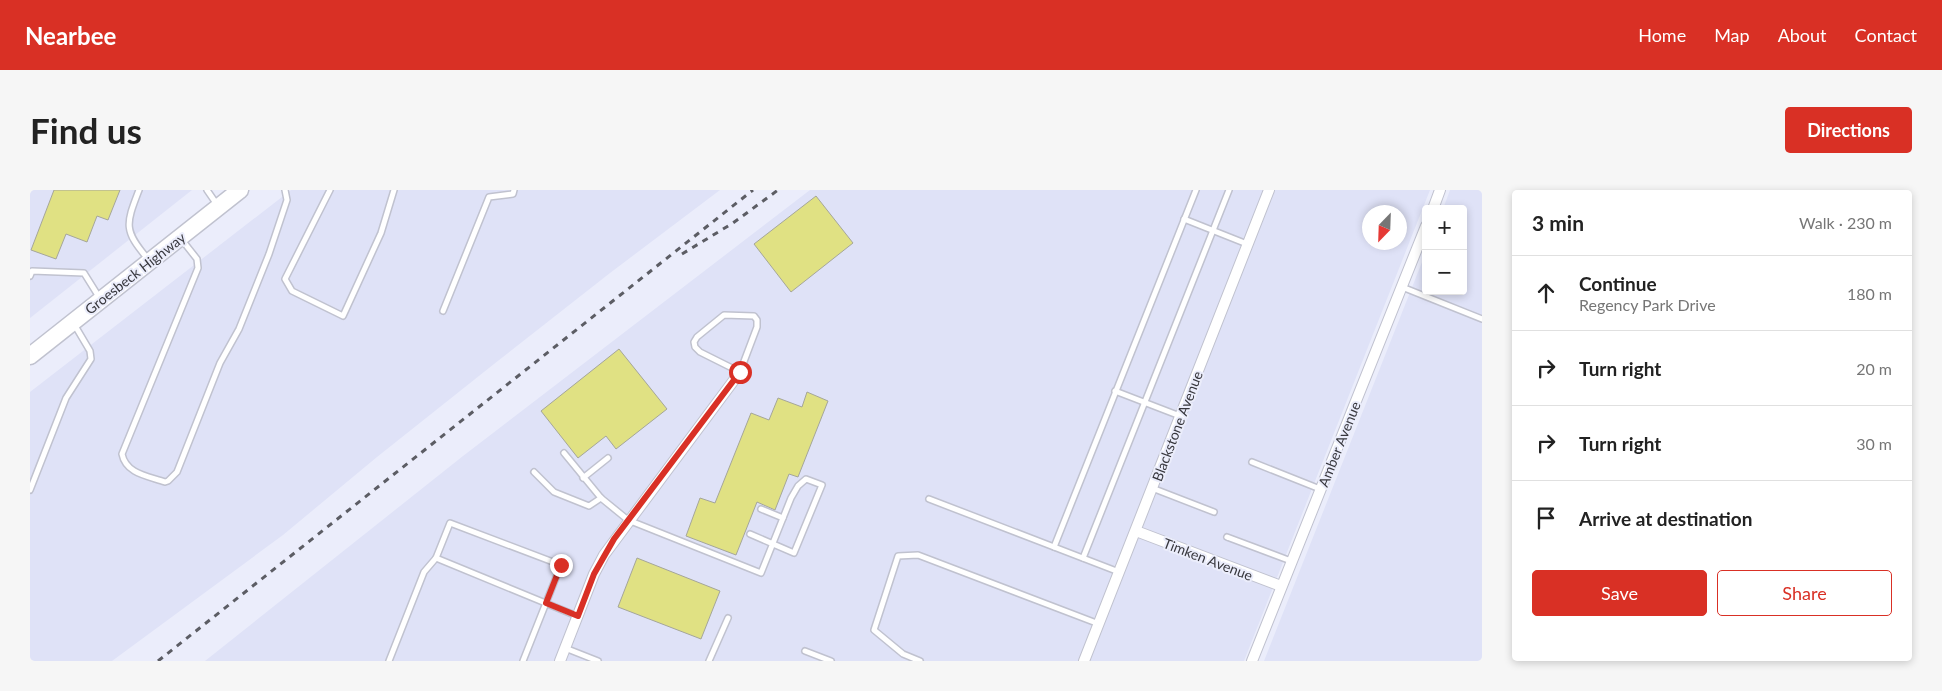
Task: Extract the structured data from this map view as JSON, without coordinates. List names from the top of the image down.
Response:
{
  "streets": {
    "main road": ["Groesbeck Highway"],
    "street": ["Blackstone Avenue", "Amber Avenue", "Timken Avenue"]
  },
  "crossings": [
    ["Blackstone Avenue", "Timken Avenue"],
    ["Amber Avenue", "Timken Avenue"]
  ],
  "north": "bottom left",
  "page": {
    "header": "Nearbee",
    "nav": [
      "Home",
      "Map",
      "About",
      "Contact"
    ],
    "buttons": [
      "Directions",
      ["Save", "Share"]
    ],
    "title": "Find us",
    "heading": ["3 min", "Walk · 230 m"],
    "map_buttons": ["+", "−"],
    "list": [
      ["Continue", "Regency Park Drive", "180 m"],
      ["Turn right", "20 m"],
      ["Turn right", "30 m"],
      "Arrive at destination"
    ]
  }
}
